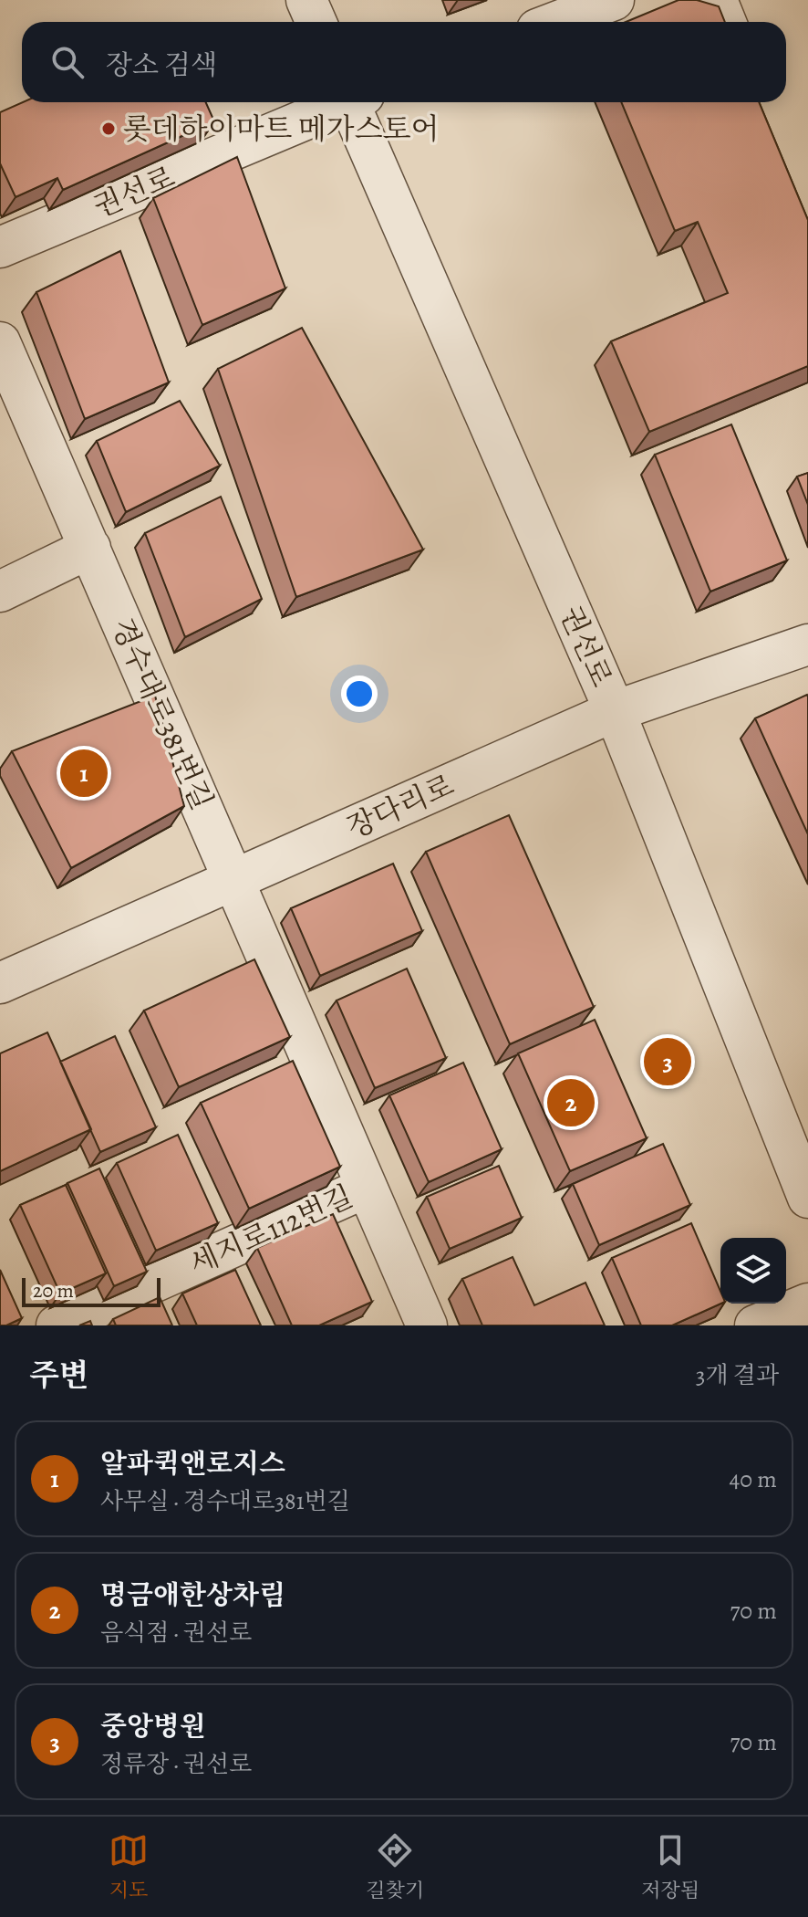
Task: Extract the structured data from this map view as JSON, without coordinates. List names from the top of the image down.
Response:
{
  "streets": {
    "street": [
      "권선로",
      "경수대로381번길",
      "장다리로",
      "세지로112번길"
    ]
  },
  "crossings": [
    ["권선로", "장다리로"],
    ["경수대로381번길", "장다리로"],
    ["경수대로381번길", "세지로112번길"],
    ["장다리로", "세지로112번길"]
  ],
  "places": ["롯데하이마트 메가스토어"],
  "scale_bar": "20 m",
  "page": {
    "search": "장소 검색",
    "pins": ["1", "3", "2"],
    "scale": "20 m",
    "heading": ["주변", "3개 결과"],
    "list": [
      {
        "mark": "1",
        "name": "알파퀵앤로지스",
        "note": "사무실 · 경수대로381번길",
        "value": "40 m"
      },
      {
        "mark": "2",
        "name": "명금애한상차림",
        "note": "음식점 · 권선로",
        "value": "70 m"
      },
      {
        "mark": "3",
        "name": "중앙병원",
        "note": "정류장 · 권선로",
        "value": "70 m"
      }
    ],
    "nav": ["지도", "길찾기", "저장됨"]
  }
}
